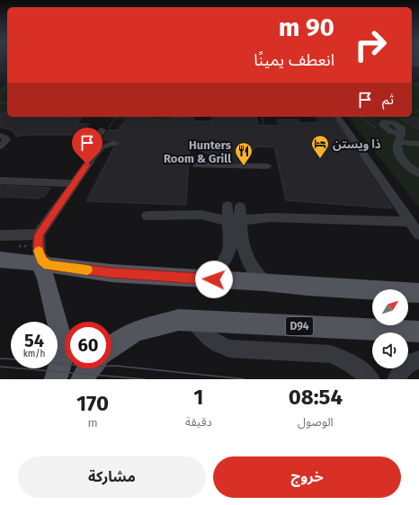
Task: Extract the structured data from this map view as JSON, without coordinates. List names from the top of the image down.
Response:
{
  "streets": {
    "main road": ["D94"]
  },
  "places": {
    "hotel": ["ذا ويستن"],
    "restaurant": ["Hunters Room & Grill"]
  },
  "north": "top right",
  "page": {
    "turn": ["90 m", "انعطف يمينًا"],
    "then": "ثم",
    "speed": "54 km/h",
    "limit": "60",
    "eta": [
      "08:54",
      "الوصول",
      "1",
      "دقيقة",
      "170",
      "m"
    ],
    "buttons": ["خروج", "مشاركة"]
  }
}
